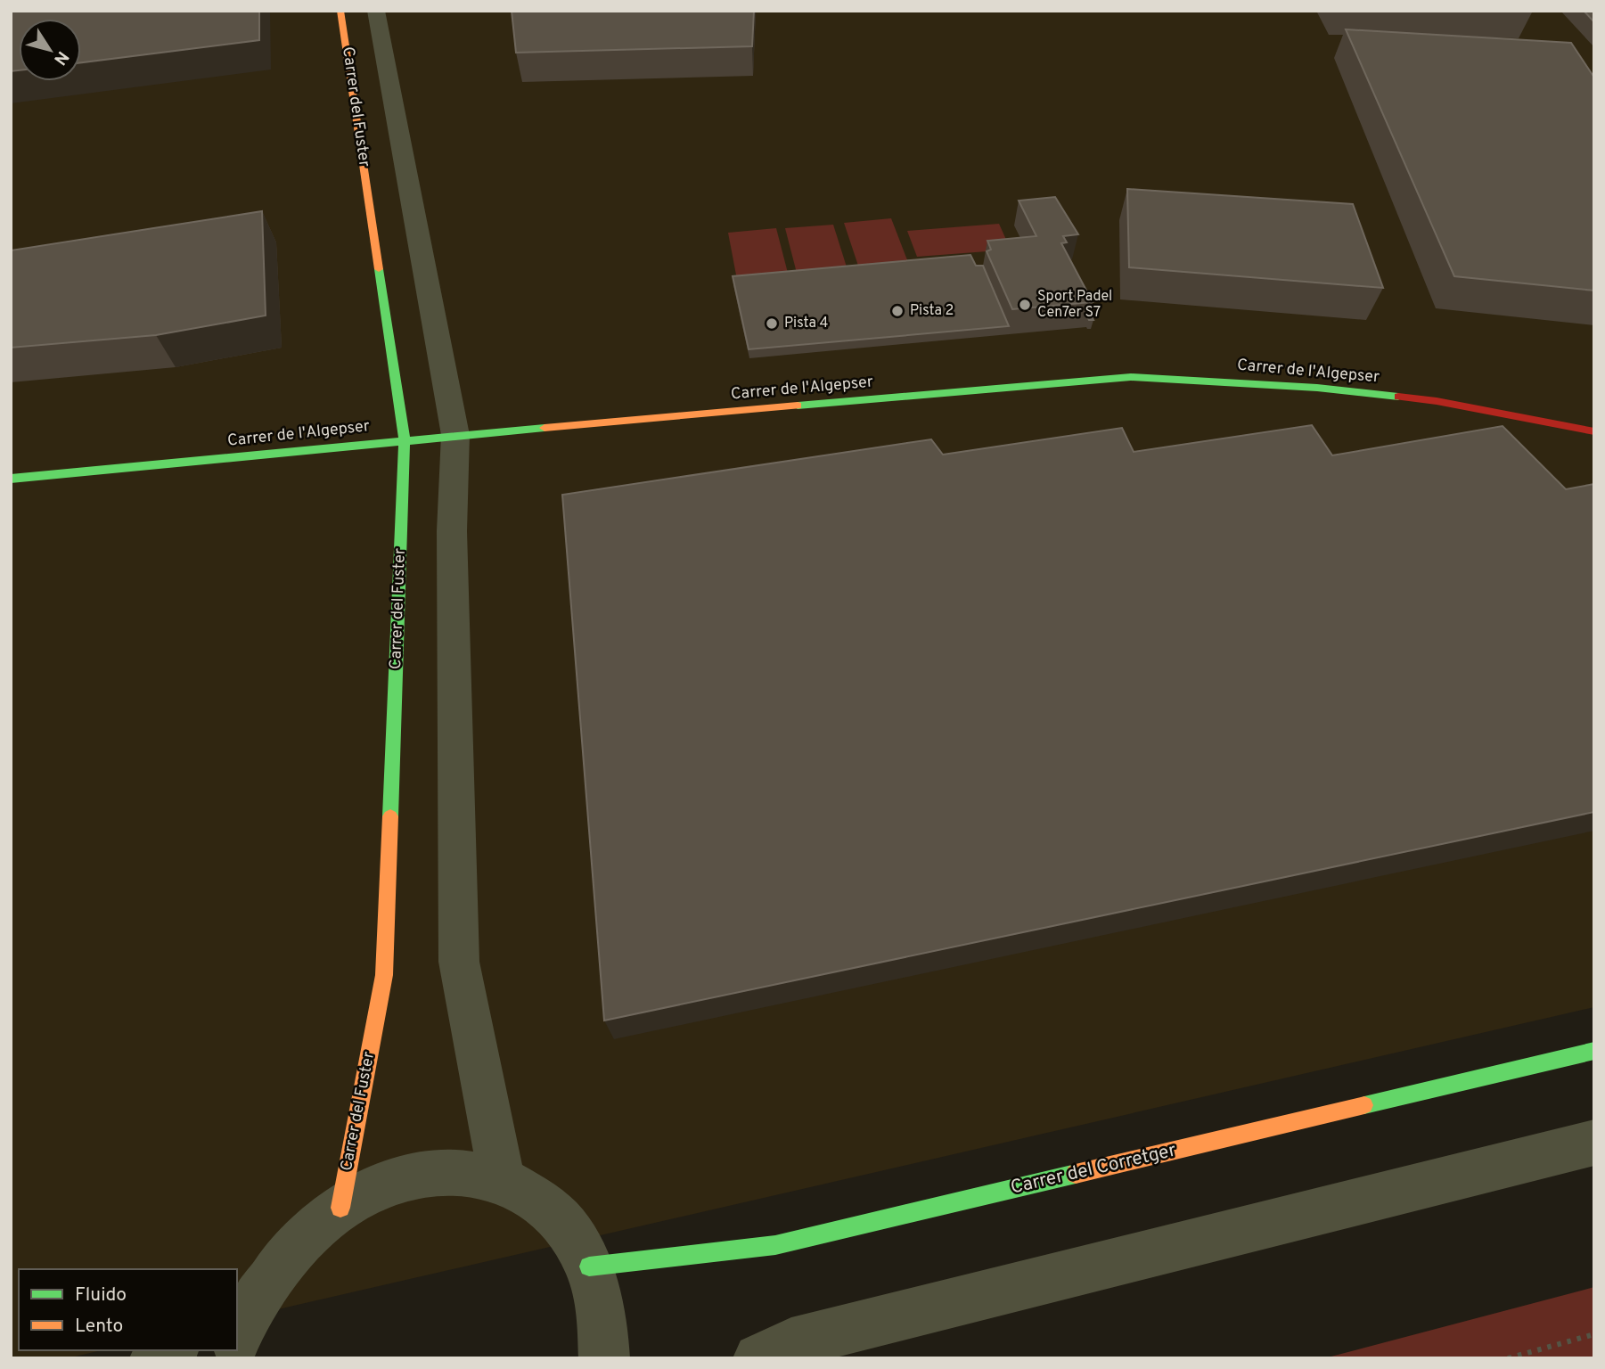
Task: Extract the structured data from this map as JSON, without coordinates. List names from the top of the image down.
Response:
{
  "streets": {
    "street": ["Carrer del Fuster", "Carrer de l'Algepser", "Carrer del Corretger"]
  },
  "crossings": [
    ["Carrer del Fuster", "Carrer de l'Algepser"]
  ],
  "places": ["Sport Padel Cen7er S7", "Pista 2", "Pista 4"],
  "legend": ["Fluido", "Lento"],
  "north": "bottom right"
}
